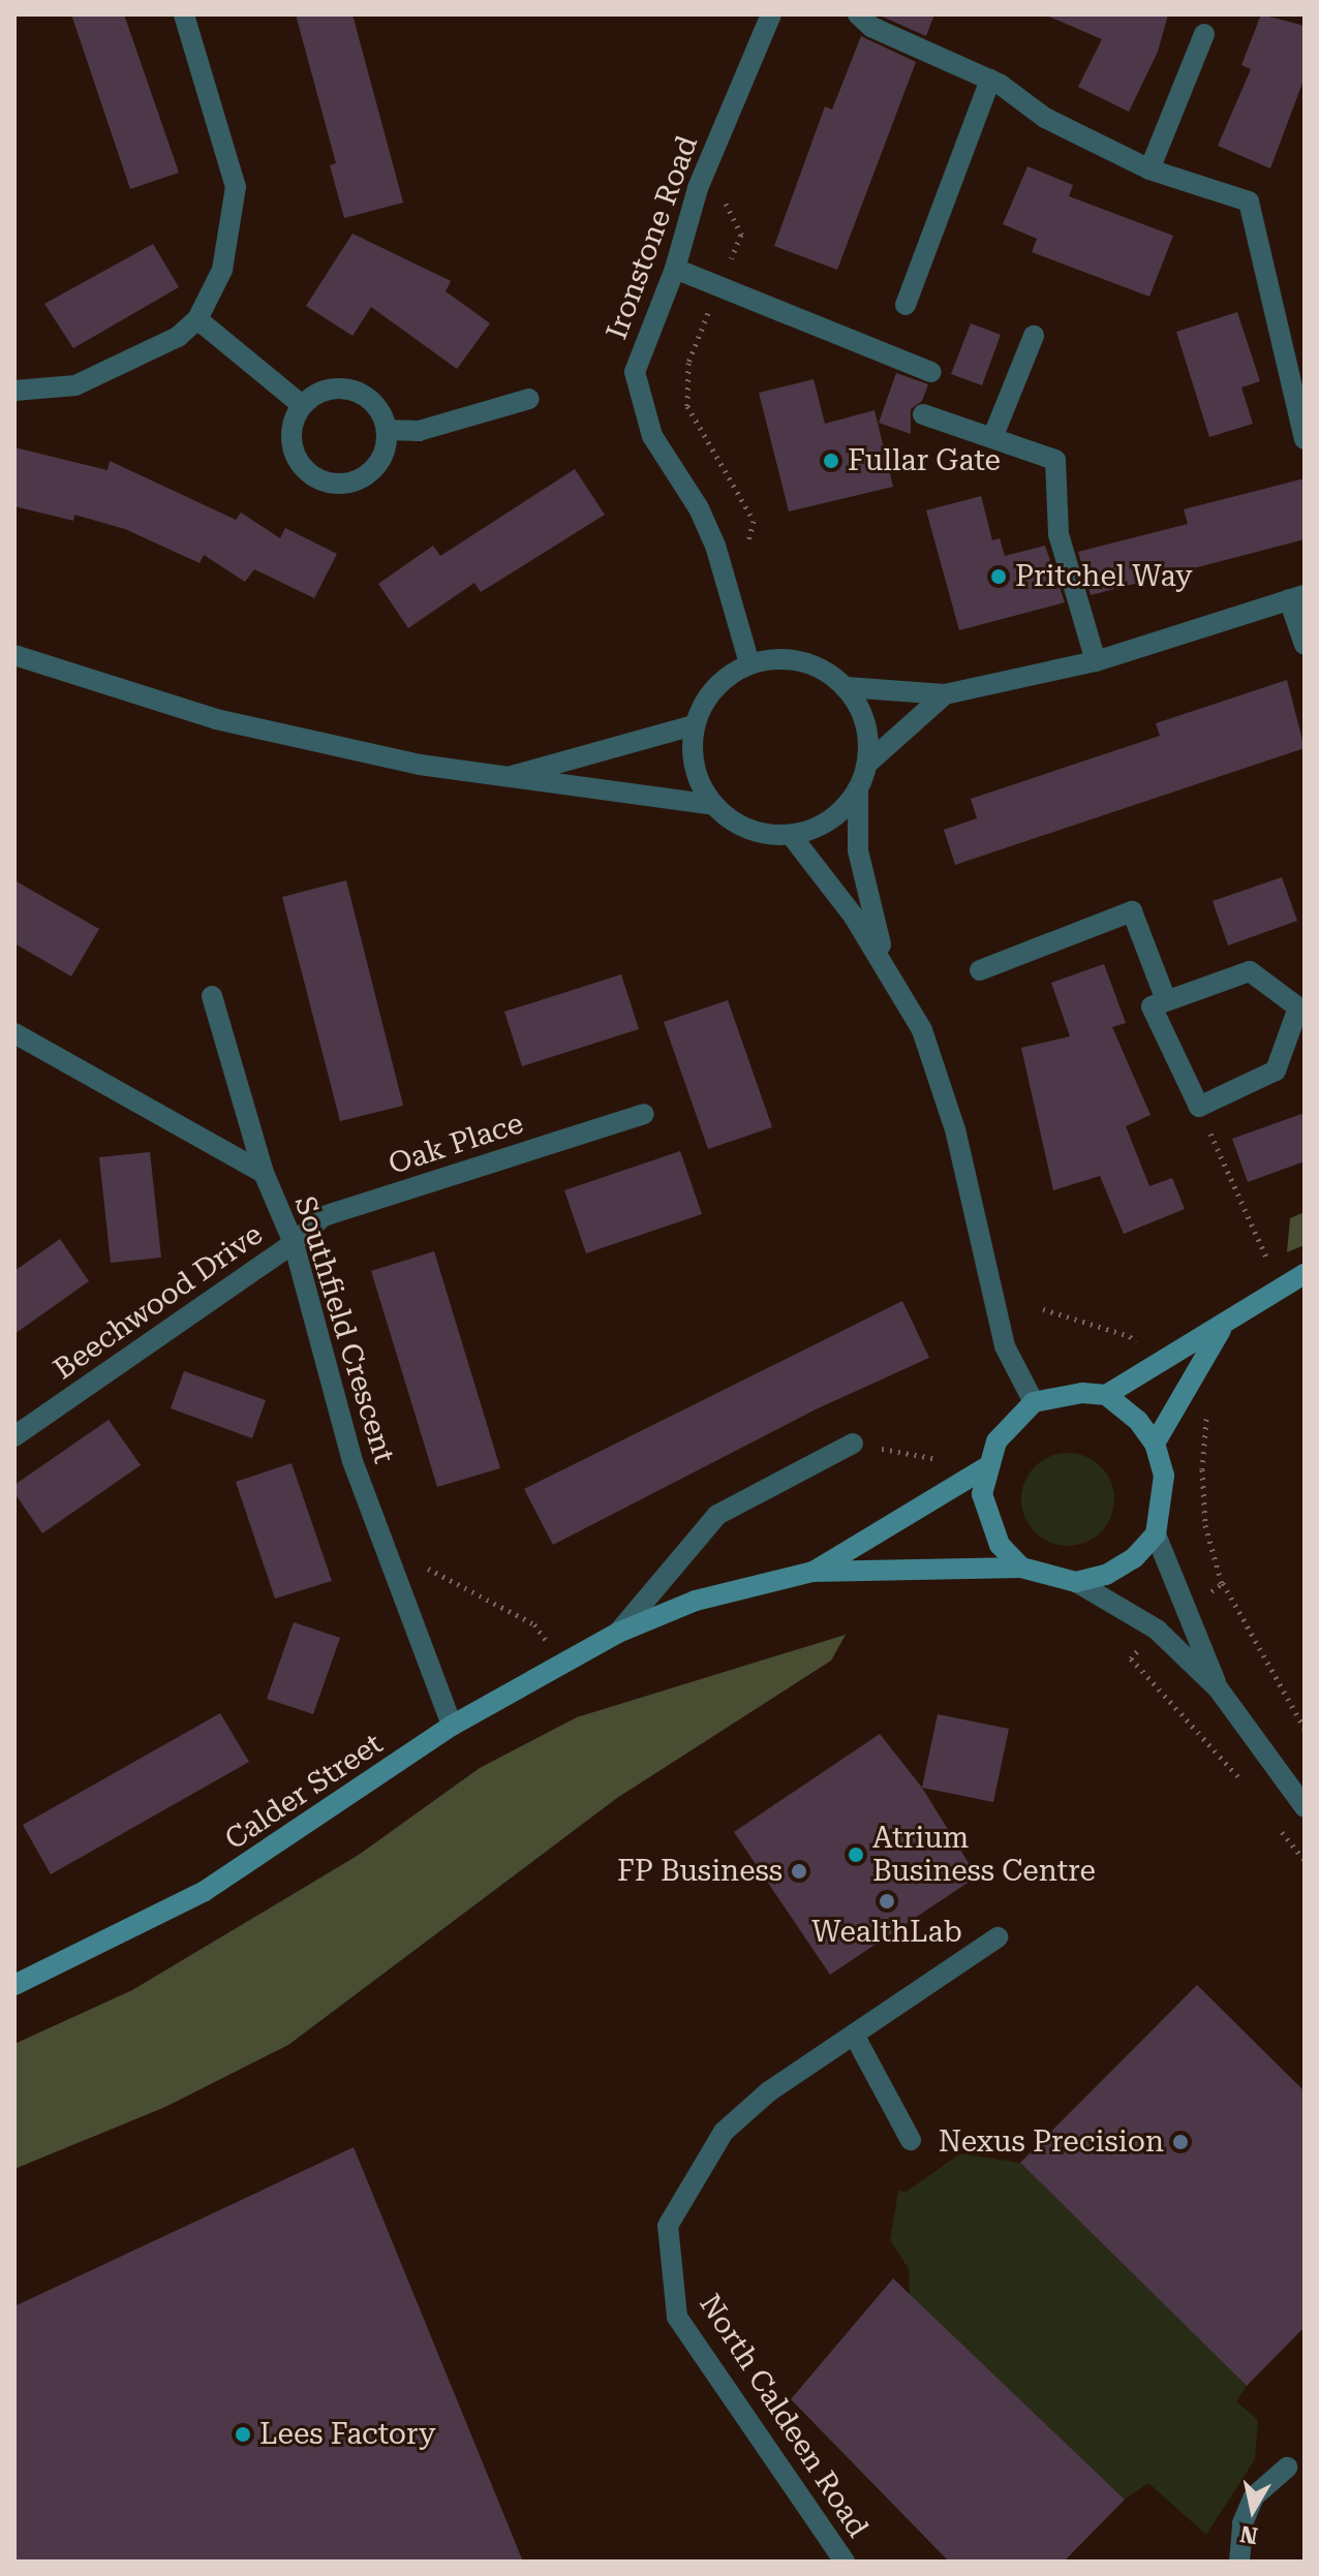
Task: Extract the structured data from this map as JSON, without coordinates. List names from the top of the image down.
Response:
{
  "streets": {
    "main road": ["Calder Street"],
    "street": [
      "Ironstone Road",
      "Oak Place",
      "Beechwood Drive",
      "Southfield Crescent",
      "North Caldeen Road"
    ]
  },
  "crossings": [
    ["Oak Place", "Beechwood Drive"],
    ["Oak Place", "Southfield Crescent"],
    ["Beechwood Drive", "Southfield Crescent"],
    ["Southfield Crescent", "Calder Street"]
  ],
  "places": [
    "Fullar Gate",
    "Pritchel Way",
    "Atrium Business Centre",
    "FP Business",
    "WealthLab",
    "Nexus Precision",
    "Lees Factory"
  ],
  "north": "bottom"
}
